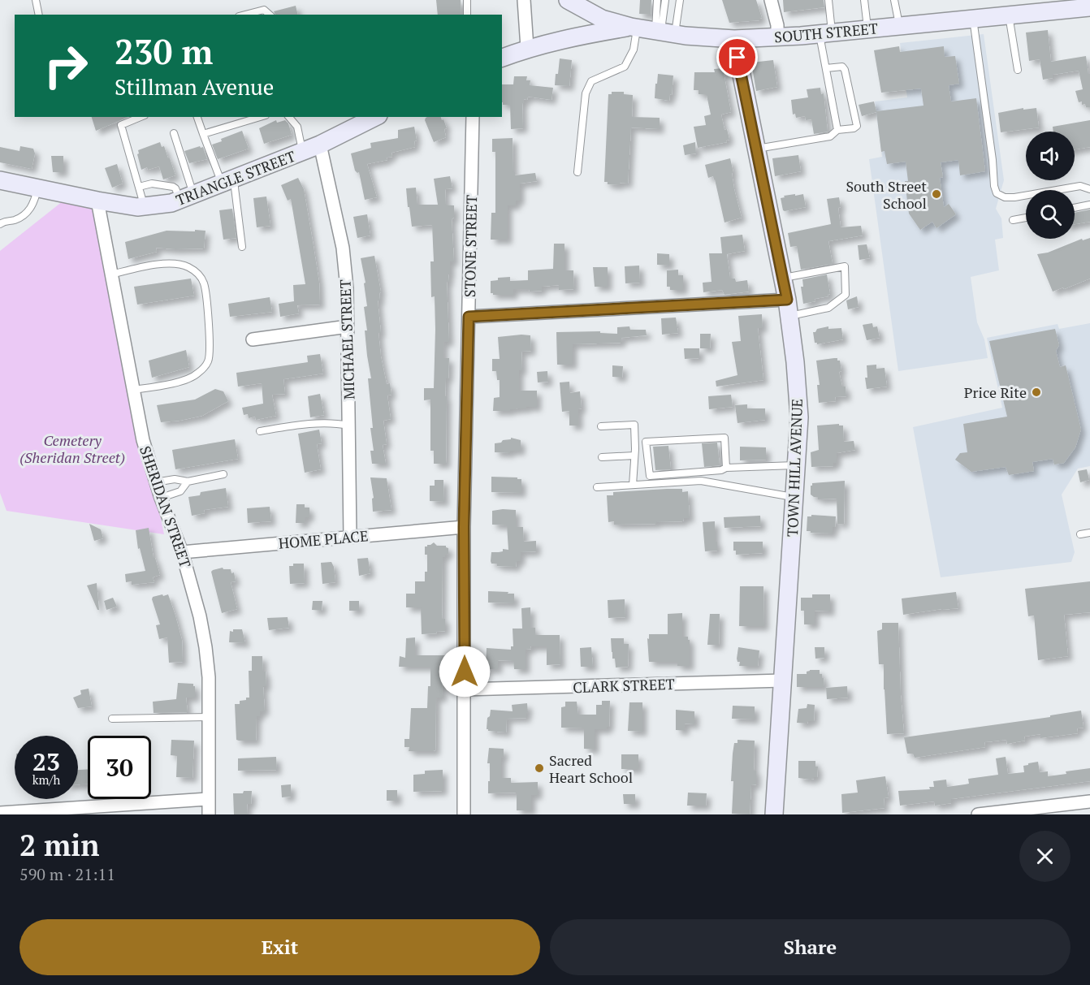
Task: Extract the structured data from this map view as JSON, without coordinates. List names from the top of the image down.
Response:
{
  "streets": {
    "street": [
      "SOUTH STREET",
      "TRIANGLE STREET",
      "STONE STREET",
      "MICHAEL STREET",
      "TOWN HILL AVENUE",
      "SHERIDAN STREET",
      "HOME PLACE",
      "CLARK STREET"
    ]
  },
  "crossings": [
    ["SOUTH STREET", "TOWN HILL AVENUE"],
    ["TRIANGLE STREET", "MICHAEL STREET"],
    ["TRIANGLE STREET", "SHERIDAN STREET"],
    ["STONE STREET", "HOME PLACE"],
    ["STONE STREET", "CLARK STREET"],
    ["MICHAEL STREET", "HOME PLACE"],
    ["TOWN HILL AVENUE", "CLARK STREET"],
    ["SHERIDAN STREET", "HOME PLACE"]
  ],
  "parks": ["Cemetery (Sheridan Street)"],
  "places": ["South Street School", "Price Rite", "Sacred Heart School"],
  "page": {
    "turn": ["230 m", "Stillman Avenue"],
    "speed": "23 km/h",
    "limit": "30",
    "heading": ["2 min", "590 m · 21:11"],
    "buttons": ["Exit", "Share"]
  }
}
